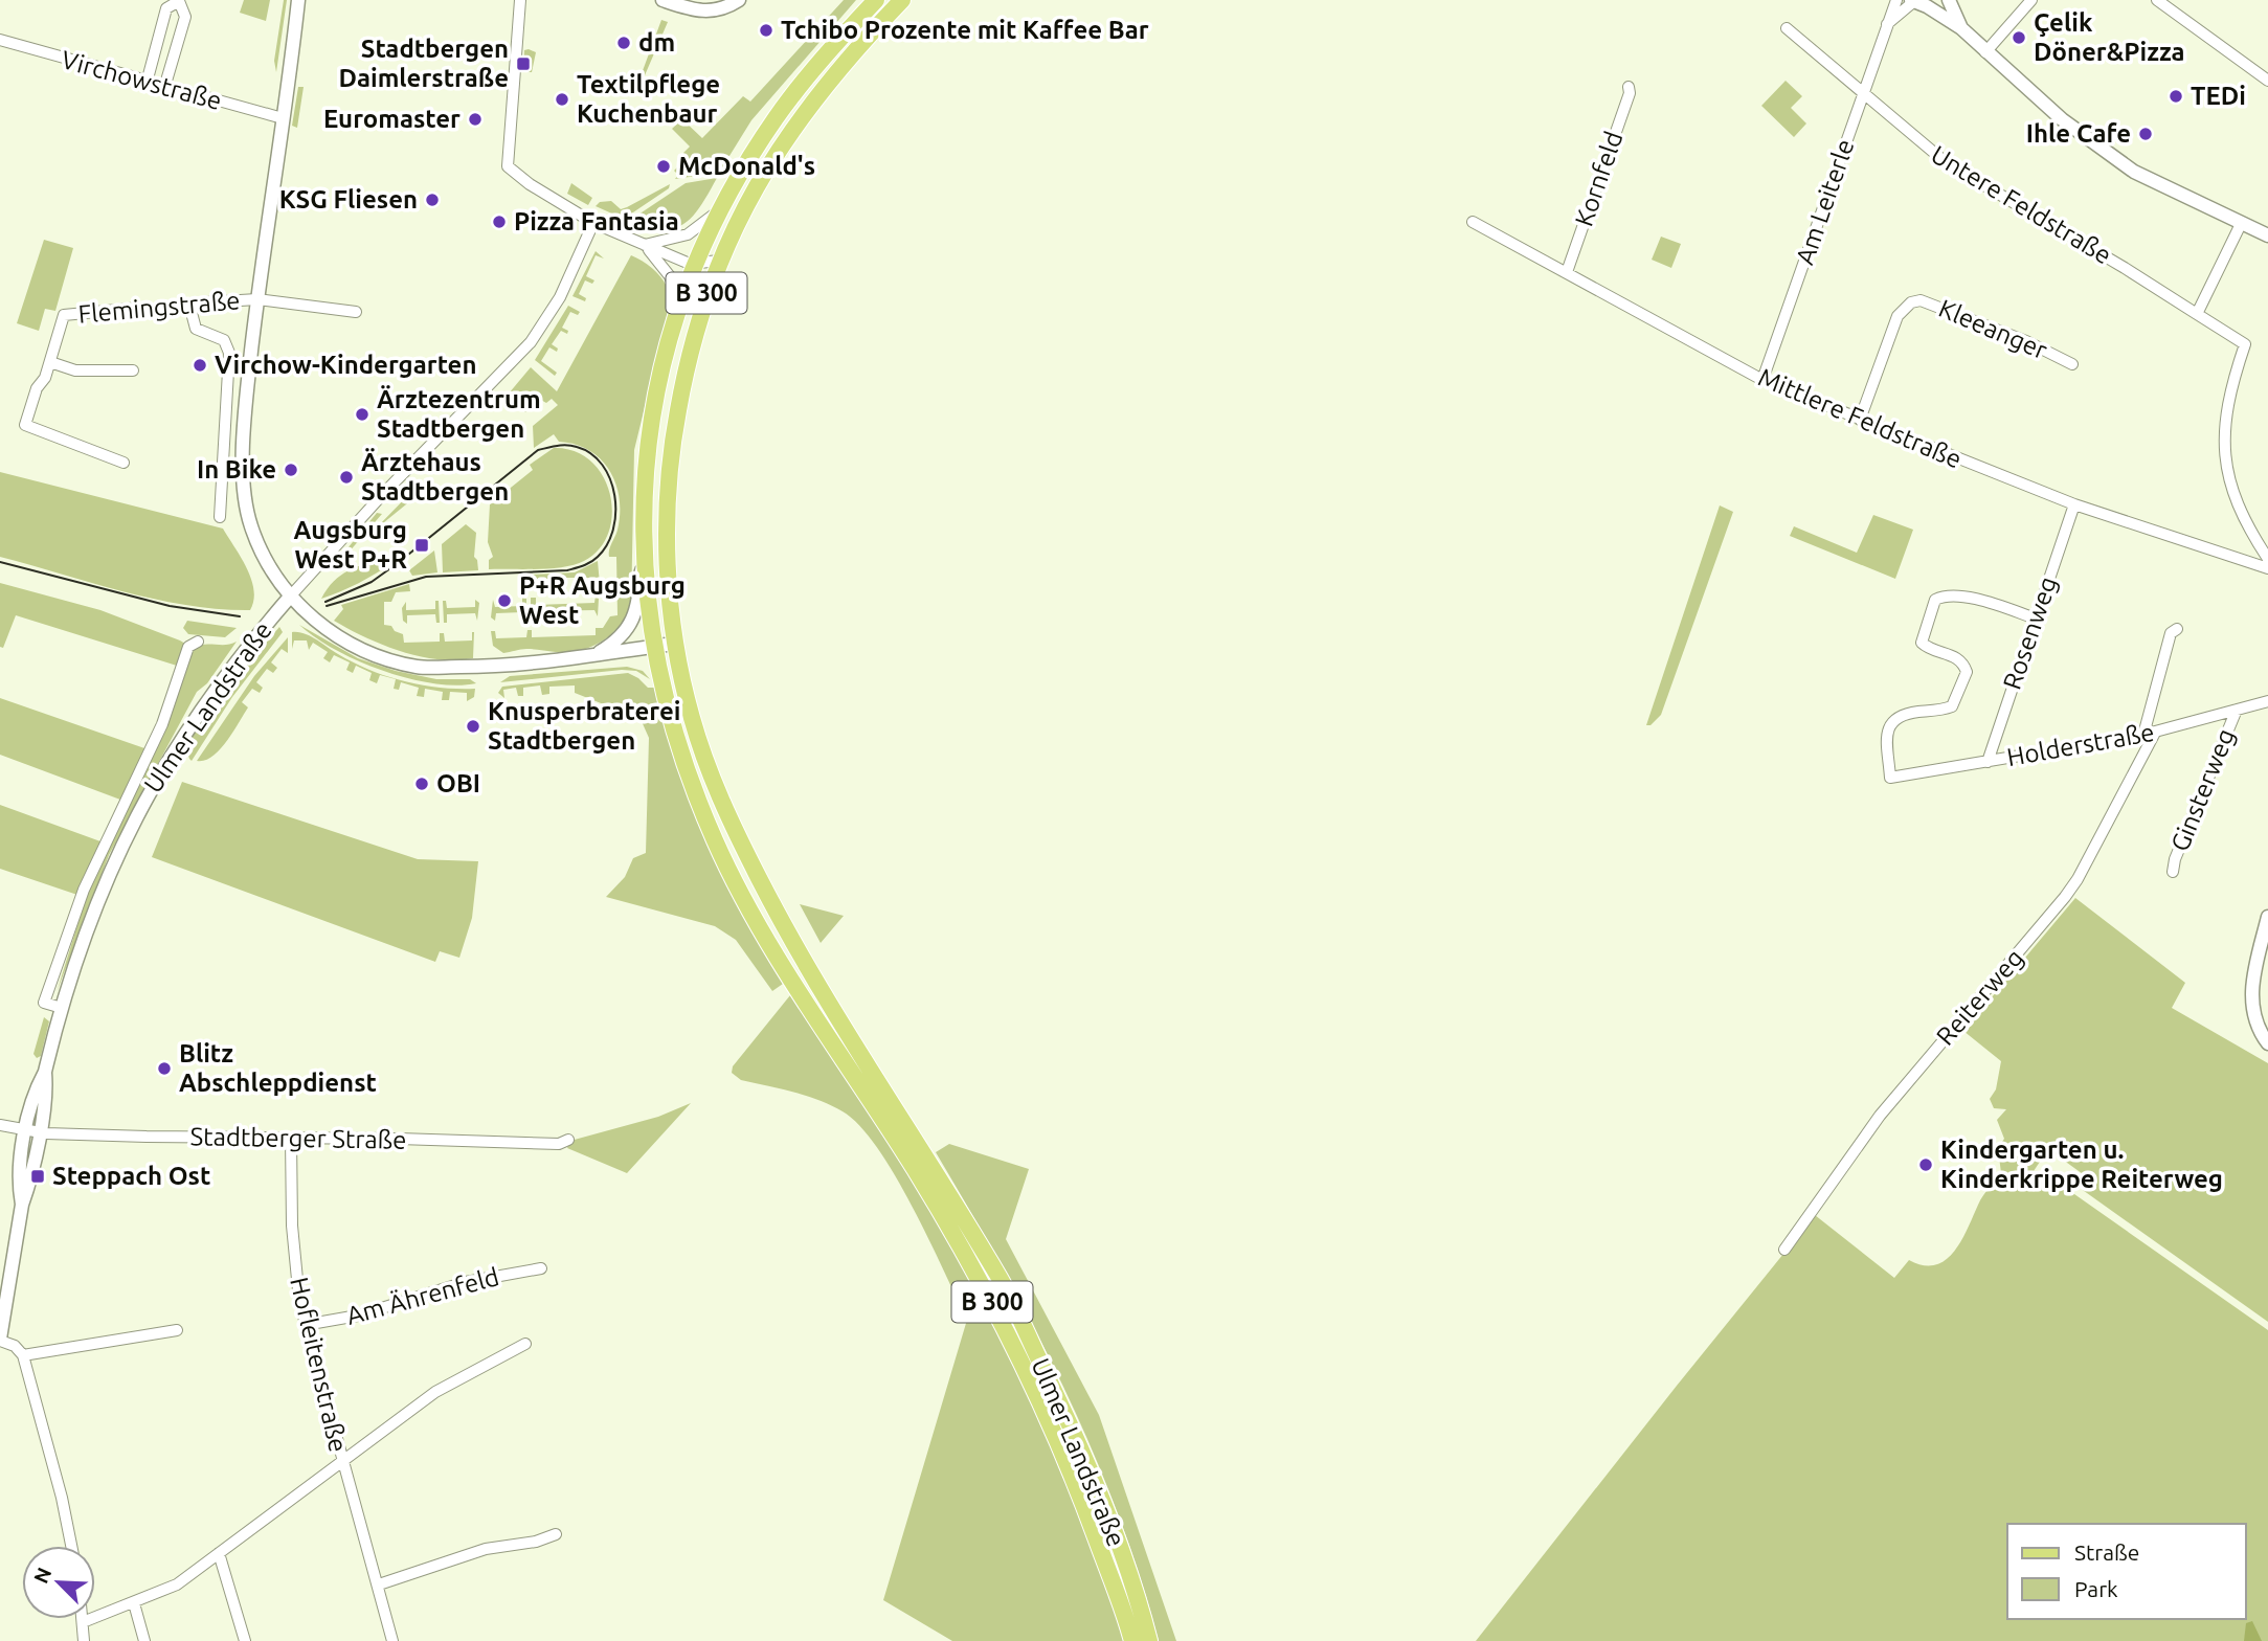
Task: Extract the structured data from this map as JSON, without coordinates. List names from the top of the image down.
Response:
{
  "streets": {
    "main road": ["B 300", "Ulmer Landstraße"],
    "street": [
      "Virchowstraße",
      "Kornfeld",
      "Am Leiterle",
      "Untere Feldstraße",
      "Flemingstraße",
      "Kleeanger",
      "Mittlere Feldstraße",
      "Rosenweg",
      "Holderstraße",
      "Ginsterweg",
      "Reiterweg",
      "Stadtberger Straße",
      "Am Ährenfeld",
      "Hofleitenstraße"
    ]
  },
  "crossings": [
    ["Virchowstraße", "Ulmer Landstraße"],
    ["Kornfeld", "Mittlere Feldstraße"],
    ["Am Leiterle", "Untere Feldstraße"],
    ["Am Leiterle", "Mittlere Feldstraße"],
    ["B 300", "Ulmer Landstraße"],
    ["Flemingstraße", "Ulmer Landstraße"],
    ["Kleeanger", "Mittlere Feldstraße"],
    ["Mittlere Feldstraße", "Rosenweg"],
    ["Rosenweg", "Holderstraße"],
    ["Ulmer Landstraße", "Stadtberger Straße"],
    ["Holderstraße", "Ginsterweg"],
    ["Holderstraße", "Reiterweg"],
    ["Stadtberger Straße", "Hofleitenstraße"],
    ["Am Ährenfeld", "Hofleitenstraße"]
  ],
  "places": {
    "other": [
      "Tchibo Prozente mit Kaffee Bar",
      "Çelik Döner&Pizza",
      "dm",
      "TEDi",
      "Textilpflege Kuchenbaur",
      "Euromaster",
      "Ihle Cafe",
      "McDonald's",
      "KSG Fliesen",
      "Pizza Fantasia",
      "Virchow-Kindergarten",
      "Ärztezentrum Stadtbergen",
      "In Bike",
      "Ärztehaus Stadtbergen",
      "P+R Augsburg West",
      "Knusperbraterei Stadtbergen",
      "OBI",
      "Blitz Abschleppdienst",
      "Kindergarten u. Kinderkrippe Reiterweg"
    ],
    "transit": ["Stadtbergen Daimlerstraße", "Augsburg West P+R", "Steppach Ost"]
  },
  "legend": ["Straße", "Park"],
  "north": "top left"
}
